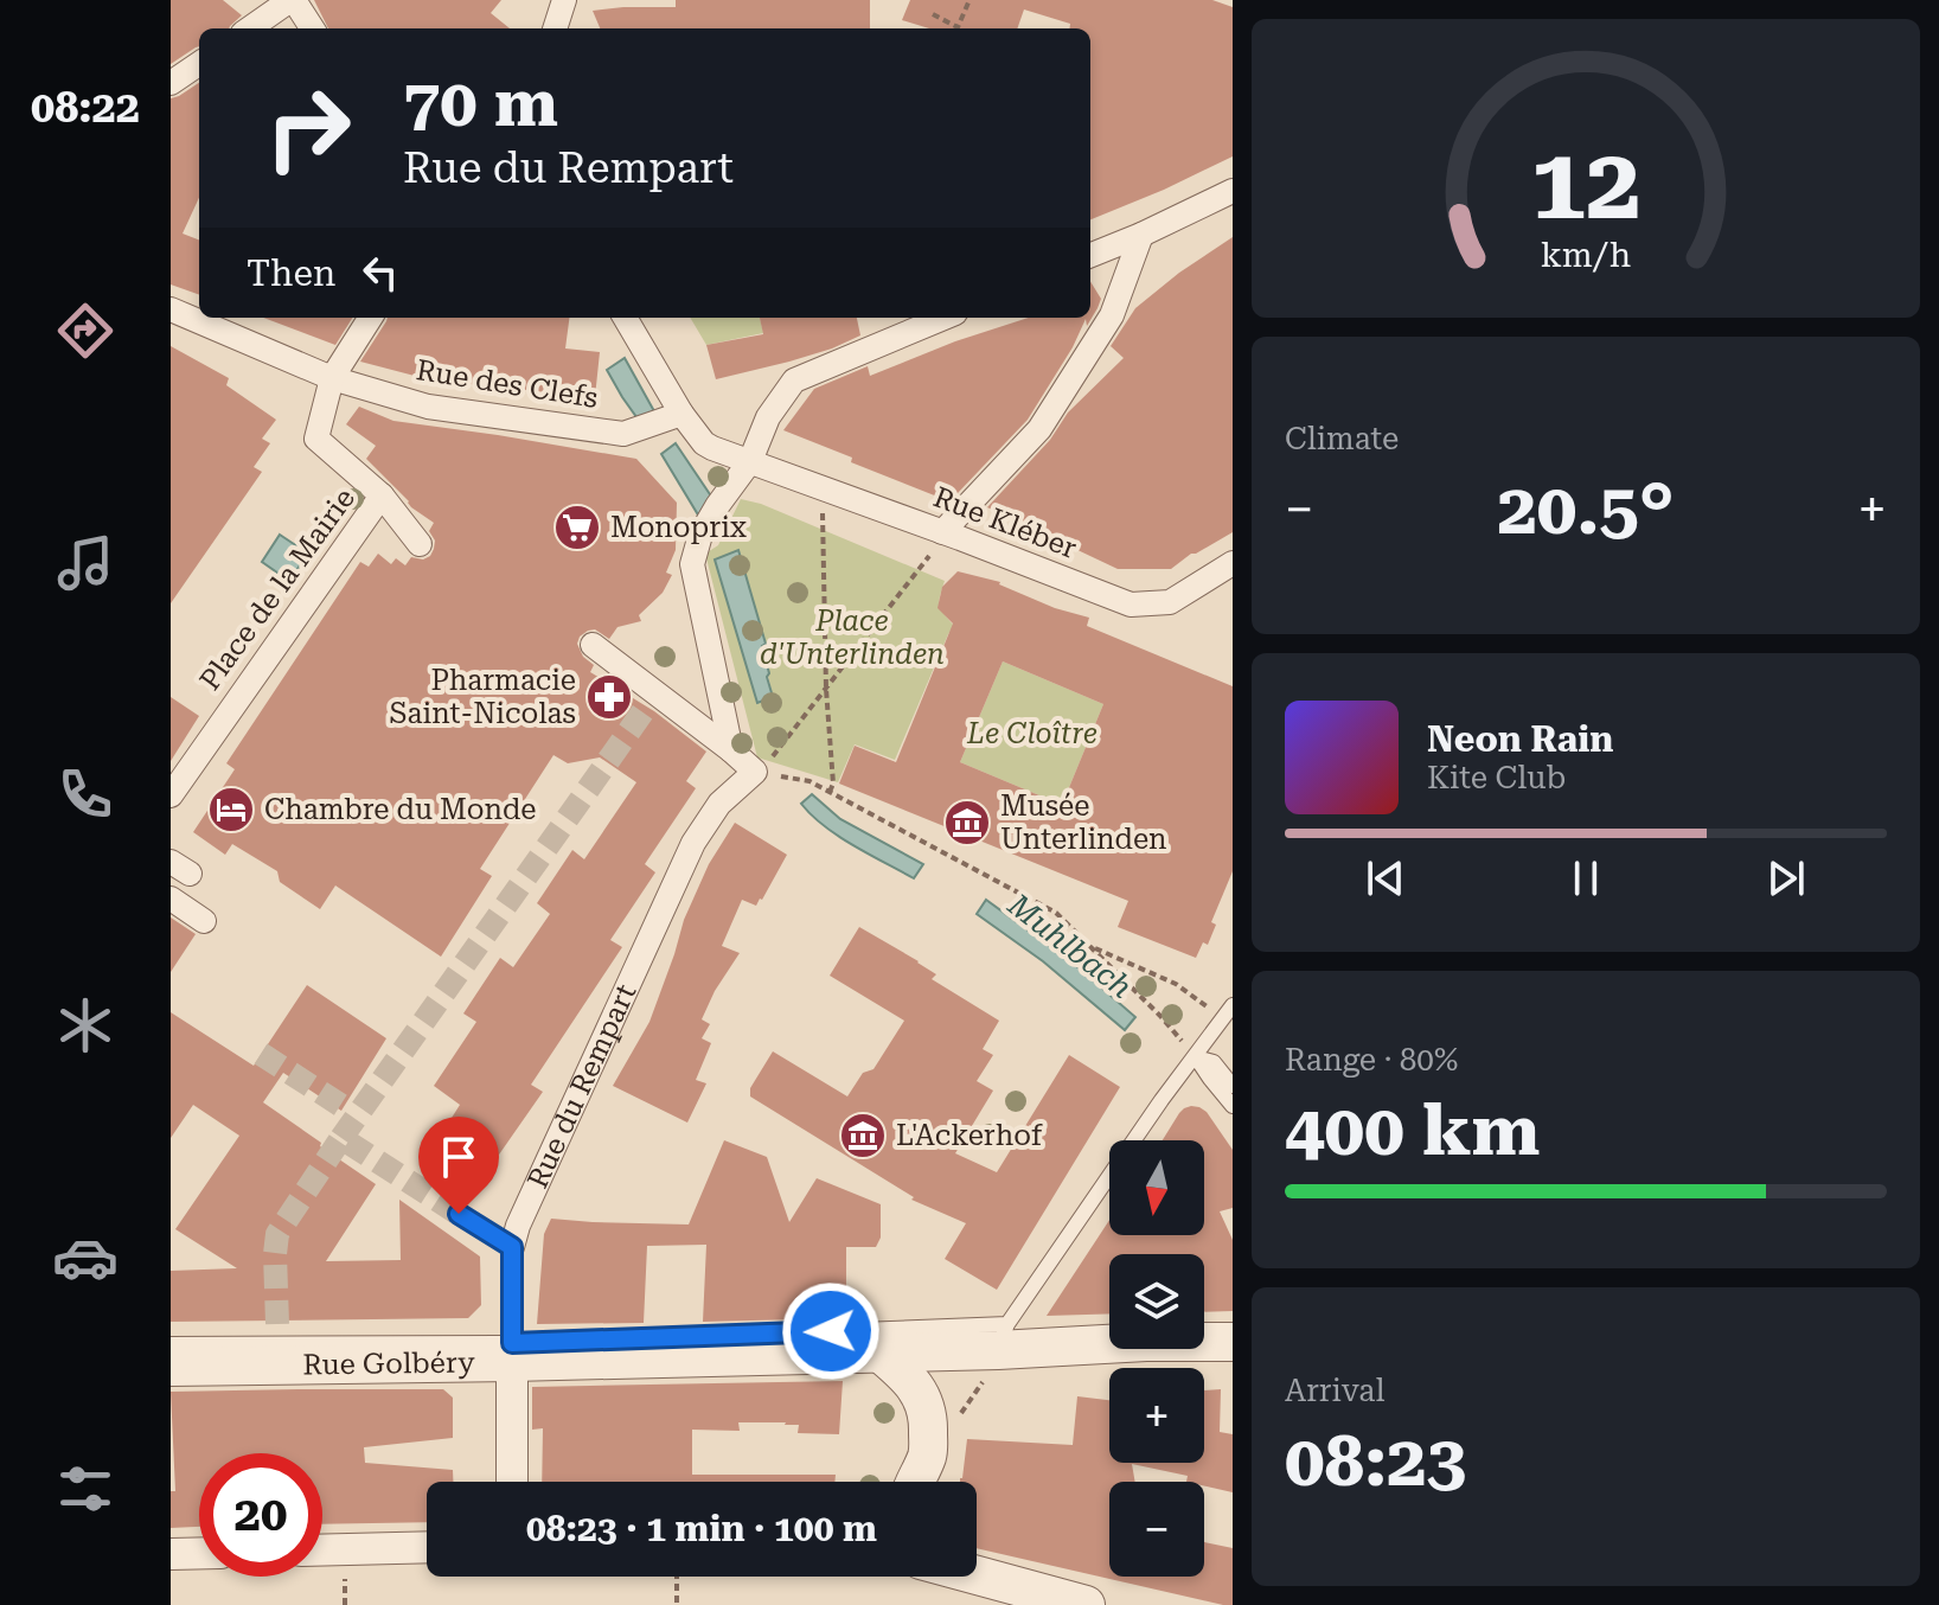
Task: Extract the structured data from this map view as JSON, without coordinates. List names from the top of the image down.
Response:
{
  "streets": {
    "street": [
      "Rue des Clefs",
      "Rue Kléber",
      "Place de la Mairie",
      "Rue du Rempart",
      "Rue Golbéry"
    ]
  },
  "crossings": [
    ["Rue des Clefs", "Rue Kléber"],
    ["Rue des Clefs", "Place de la Mairie"],
    ["Rue du Rempart", "Rue Golbéry"]
  ],
  "water": ["Muhlbach"],
  "parks": ["Place d'Unterlinden", "Le Cloître"],
  "places": {
    "supermarket": ["Monoprix"],
    "pharmacy": ["Pharmacie Saint-Nicolas"],
    "hotel": ["Chambre du Monde"],
    "museum": ["Musée Unterlinden", "L'Ackerhof"]
  },
  "north": "bottom",
  "page": {
    "tabs": "08:22",
    "turn": ["70 m", "Rue du Rempart"],
    "then": "Then",
    "tile": [
      "Climate",
      ["Range · 80%", "400 km"],
      ["Arrival", "08:23"]
    ],
    "heat": ["−", "20.5°", "+"],
    "song": ["Neon Rain", "Kite Club"],
    "map_buttons": ["+", "−"],
    "limit": "20",
    "trip": "08:23 · 1 min · 100 m",
    "gauge": ["12", "km/h"]
  }
}
